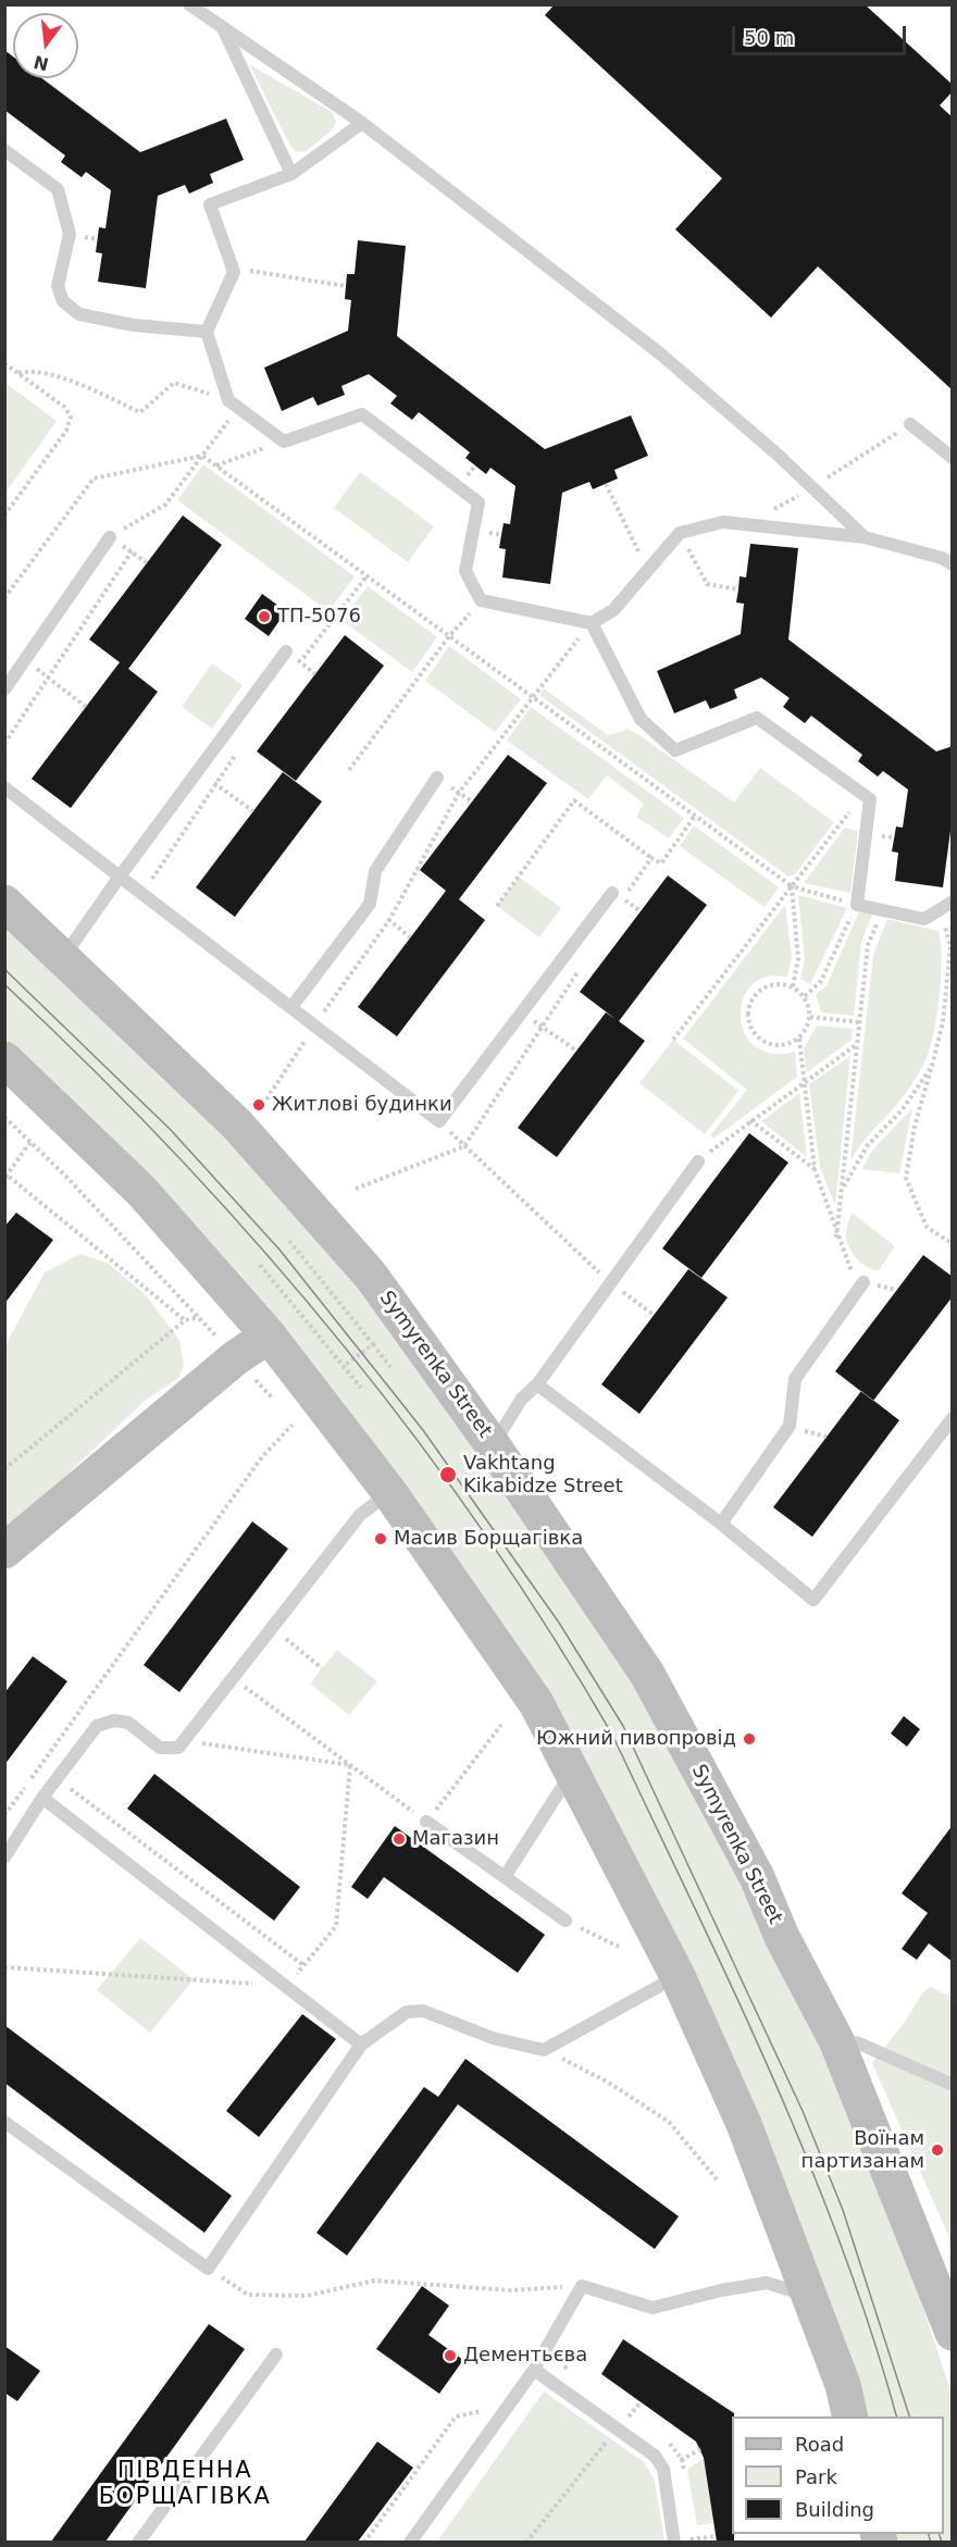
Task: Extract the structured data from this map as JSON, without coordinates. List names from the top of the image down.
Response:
{
  "streets": {
    "street": ["Symyrenka Street"]
  },
  "districts": ["ПІВДЕННА БОРЩАГІВКА"],
  "places": [
    "ТП-5076",
    "Житлові будинки",
    "Vakhtang Kikabidze Street",
    "Масив Борщагівка",
    "Южний пивопровід",
    "Магазин",
    "Воїнам партизанам",
    "Дементьєва"
  ],
  "legend": ["Road", "Park", "Building"],
  "scale_bar": "50 m",
  "north": "bottom"
}
